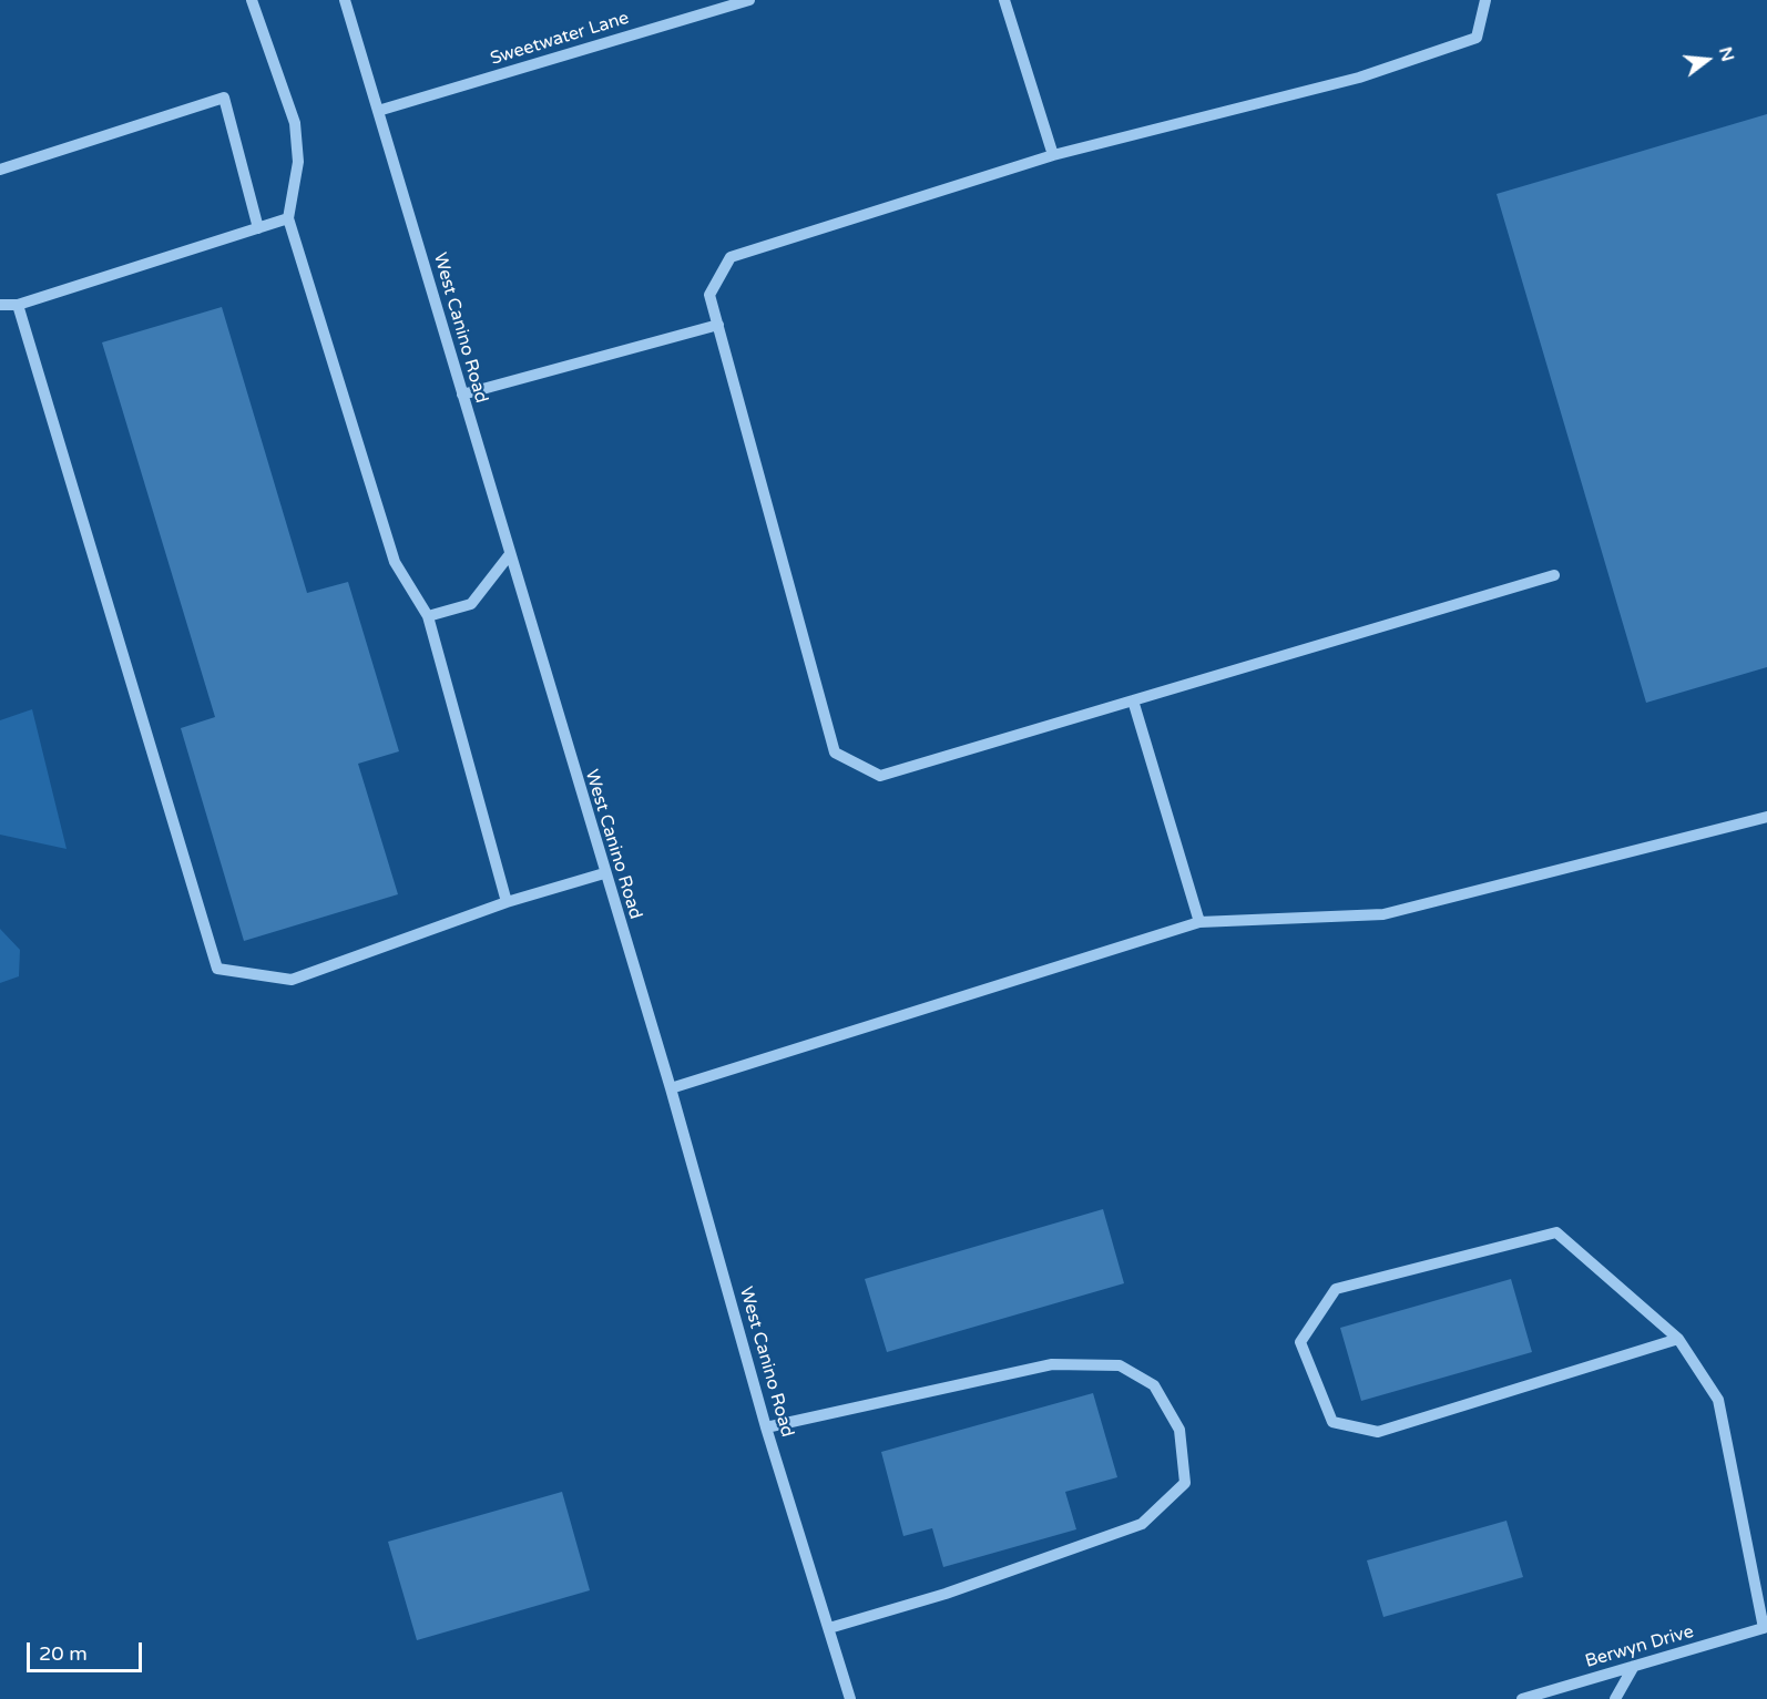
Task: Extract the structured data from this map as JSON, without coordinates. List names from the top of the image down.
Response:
{
  "streets": {
    "street": ["Sweetwater Lane", "West Canino Road", "Berwyn Drive"]
  },
  "crossings": [
    ["Sweetwater Lane", "West Canino Road"]
  ],
  "scale_bar": "20 m",
  "north": "right"
}
